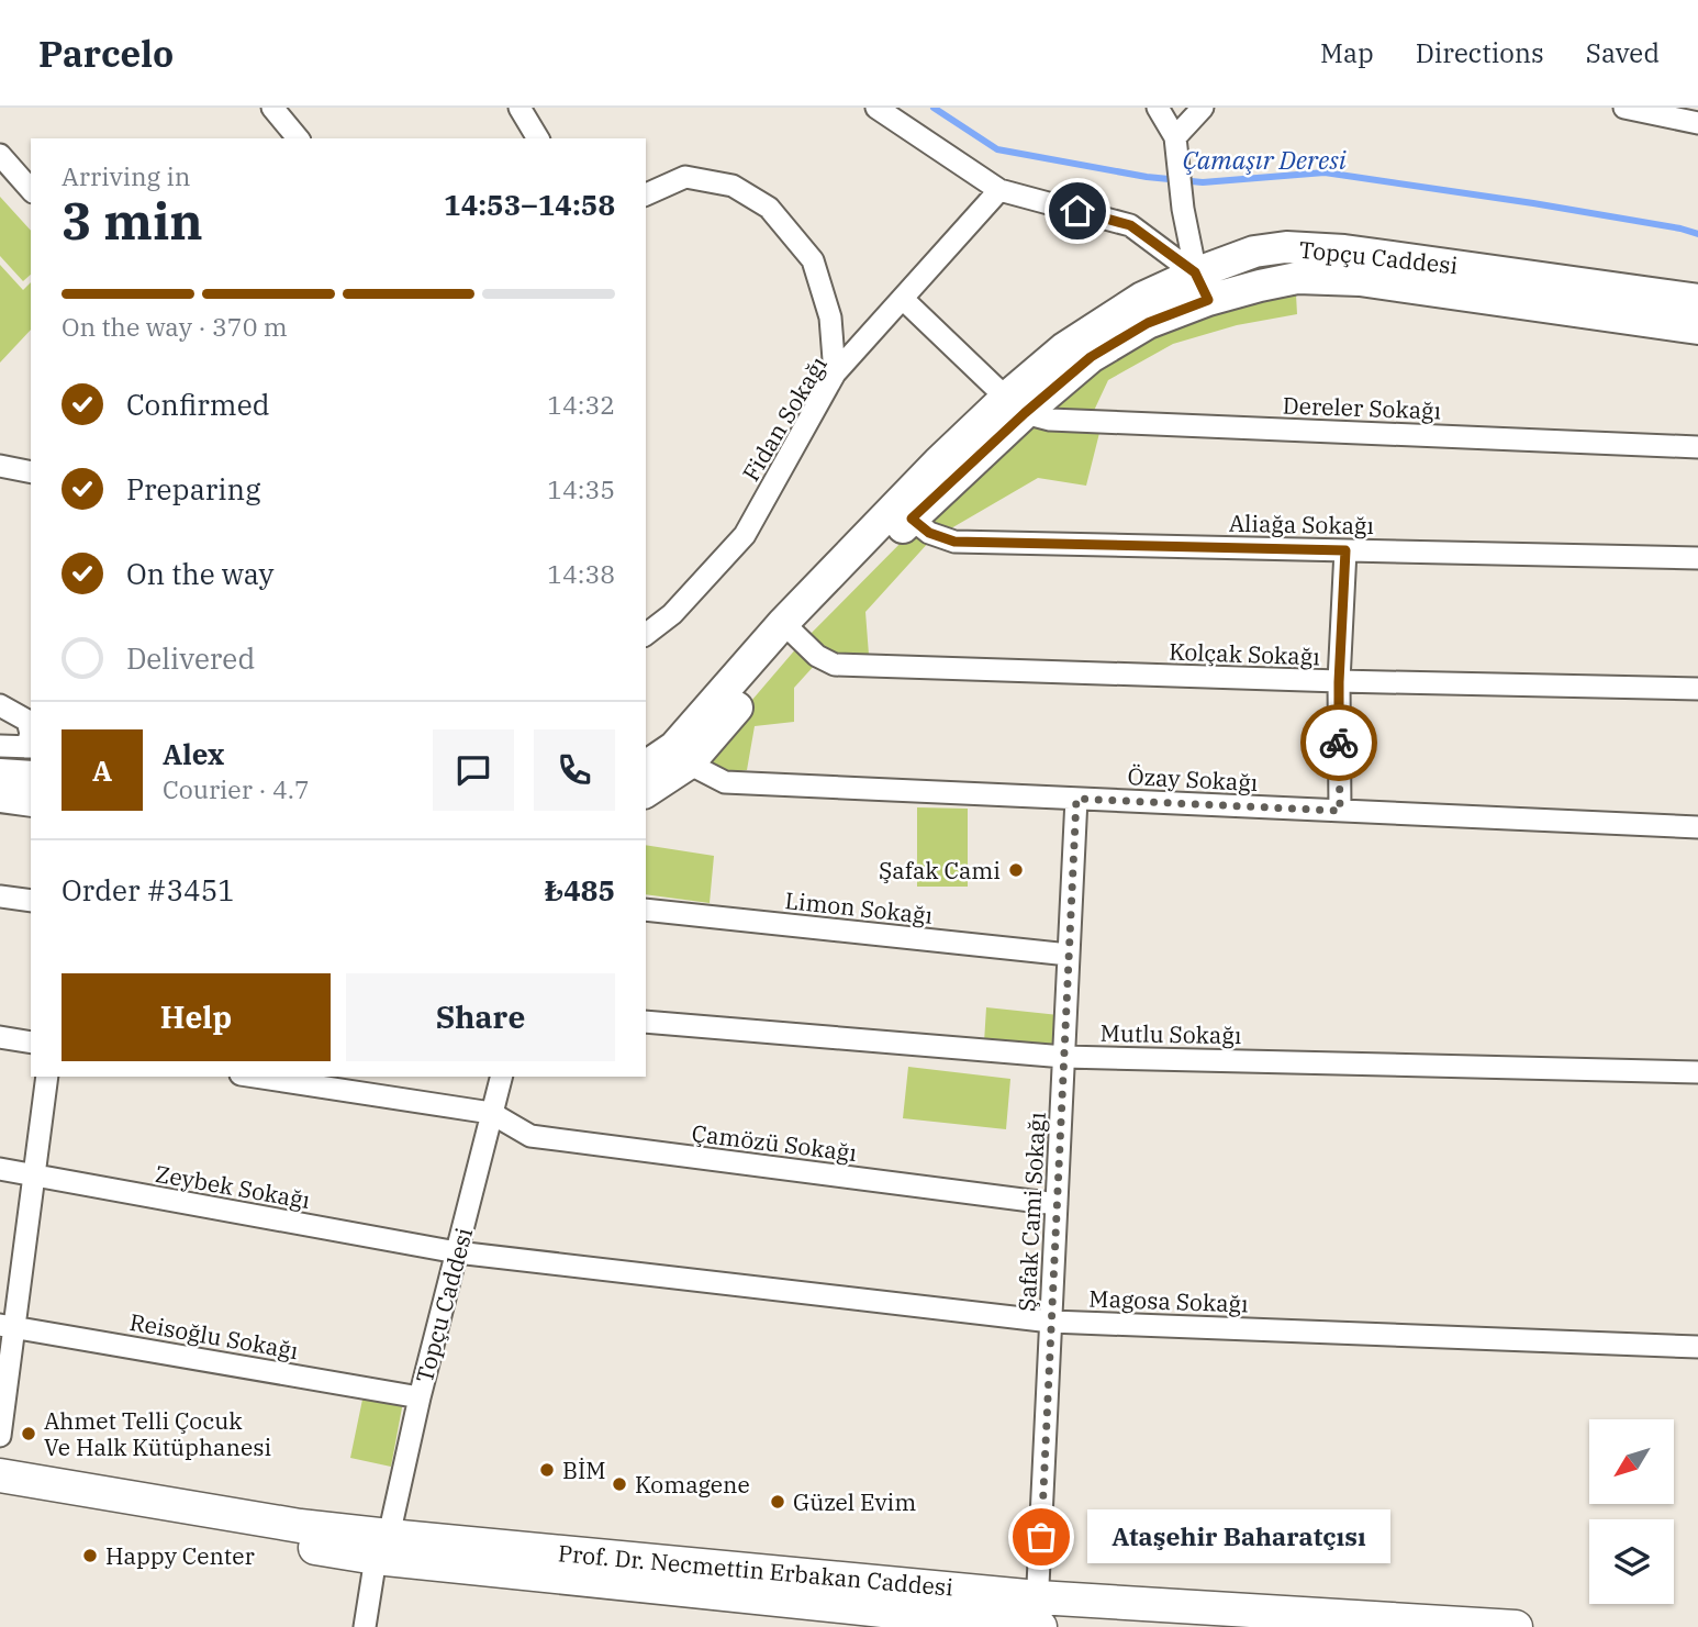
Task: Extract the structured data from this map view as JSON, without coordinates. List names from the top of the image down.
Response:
{
  "streets": {
    "main road": ["Prof. Dr. Necmettin Erbakan Caddesi"],
    "street": [
      "Topçu Caddesi",
      "Dereler Sokağı",
      "Fidan Sokağı",
      "Aliağa Sokağı",
      "Kolçak Sokağı",
      "Özay Sokağı",
      "Limon Sokağı",
      "Mutlu Sokağı",
      "Çamözü Sokağı",
      "Zeybek Sokağı",
      "Şafak Cami Sokağı",
      "Magosa Sokağı",
      "Reisoğlu Sokağı"
    ]
  },
  "crossings": [
    ["Topçu Caddesi", "Dereler Sokağı"],
    ["Topçu Caddesi", "Aliağa Sokağı"],
    ["Topçu Caddesi", "Kolçak Sokağı"],
    ["Topçu Caddesi", "Özay Sokağı"],
    ["Topçu Caddesi", "Çamözü Sokağı"],
    ["Topçu Caddesi", "Zeybek Sokağı"],
    ["Topçu Caddesi", "Magosa Sokağı"],
    ["Topçu Caddesi", "Reisoğlu Sokağı"],
    ["Topçu Caddesi", "Prof. Dr. Necmettin Erbakan Caddesi"],
    ["Özay Sokağı", "Şafak Cami Sokağı"],
    ["Limon Sokağı", "Şafak Cami Sokağı"],
    ["Mutlu Sokağı", "Şafak Cami Sokağı"],
    ["Çamözü Sokağı", "Şafak Cami Sokağı"],
    ["Zeybek Sokağı", "Magosa Sokağı"],
    ["Şafak Cami Sokağı", "Magosa Sokağı"],
    ["Şafak Cami Sokağı", "Prof. Dr. Necmettin Erbakan Caddesi"]
  ],
  "water": ["Çamaşır Deresi"],
  "places": [
    "Şafak Cami",
    "Ahmet Telli Çocuk Ve Halk Kütüphanesi",
    "BİM",
    "Komagene",
    "Güzel Evim",
    "Ataşehir Baharatçısı",
    "Happy Center"
  ],
  "north": "bottom left",
  "page": {
    "header": "Parcelo",
    "nav": ["Map", "Directions", "Saved"],
    "heading": ["3 min", "Arriving in", "14:53–14:58"],
    "panel": [
      "Alex",
      "Courier · 4.7",
      "Order #3451",
      "₺485"
    ],
    "bar": "On the way · 370 m",
    "list": [
      ["Confirmed", "14:32"],
      ["Preparing", "14:35"],
      ["On the way", "14:38"],
      "Delivered"
    ],
    "round": "A",
    "buttons": ["Help", "Share"],
    "bubble": "Ataşehir Baharatçısı"
  }
}
